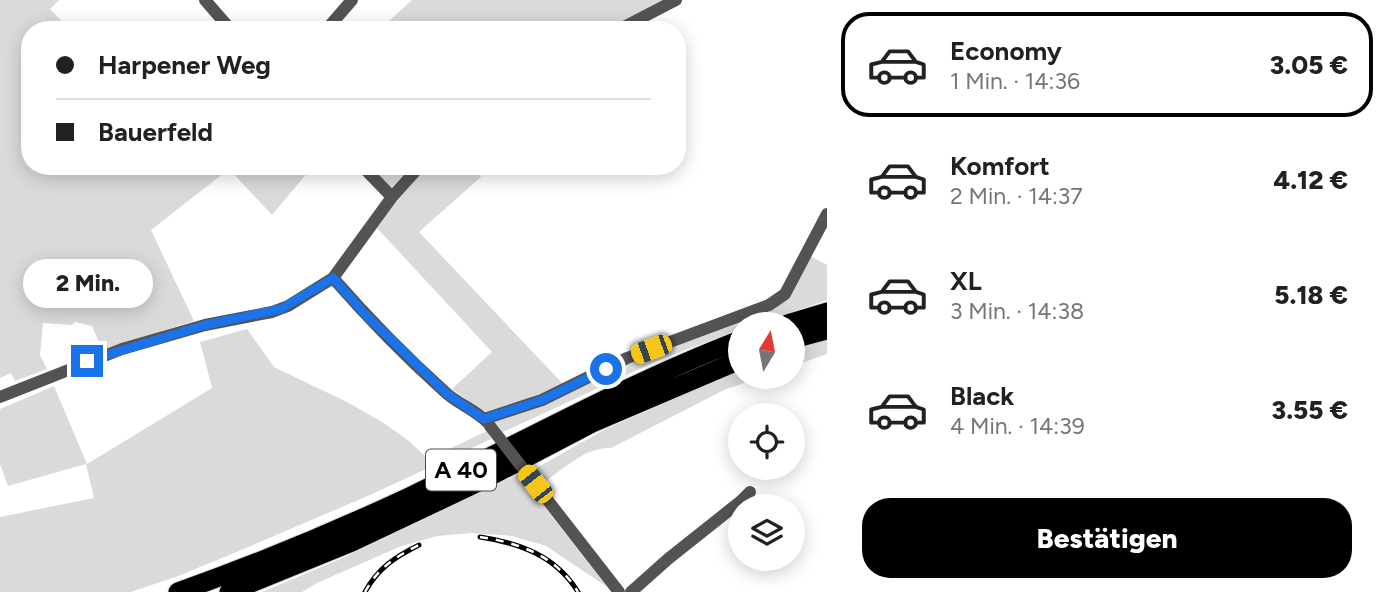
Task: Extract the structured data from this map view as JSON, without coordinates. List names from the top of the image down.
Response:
{
  "streets": {
    "highway": ["A 40"]
  },
  "north": "top",
  "page": {
    "list": [
      {
        "name": "Economy",
        "note": "1 Min. · 14:36",
        "value": "3.05 €"
      },
      {
        "name": "Komfort",
        "note": "2 Min. · 14:37",
        "value": "4.12 €"
      },
      {
        "name": "XL",
        "note": "3 Min. · 14:38",
        "value": "5.18 €"
      },
      {
        "name": "Black",
        "note": "4 Min. · 14:39",
        "value": "3.55 €"
      }
    ],
    "banner": ["Harpener Weg", "Bauerfeld"],
    "bubble": "2 Min.",
    "buttons": "Bestätigen"
  }
}
